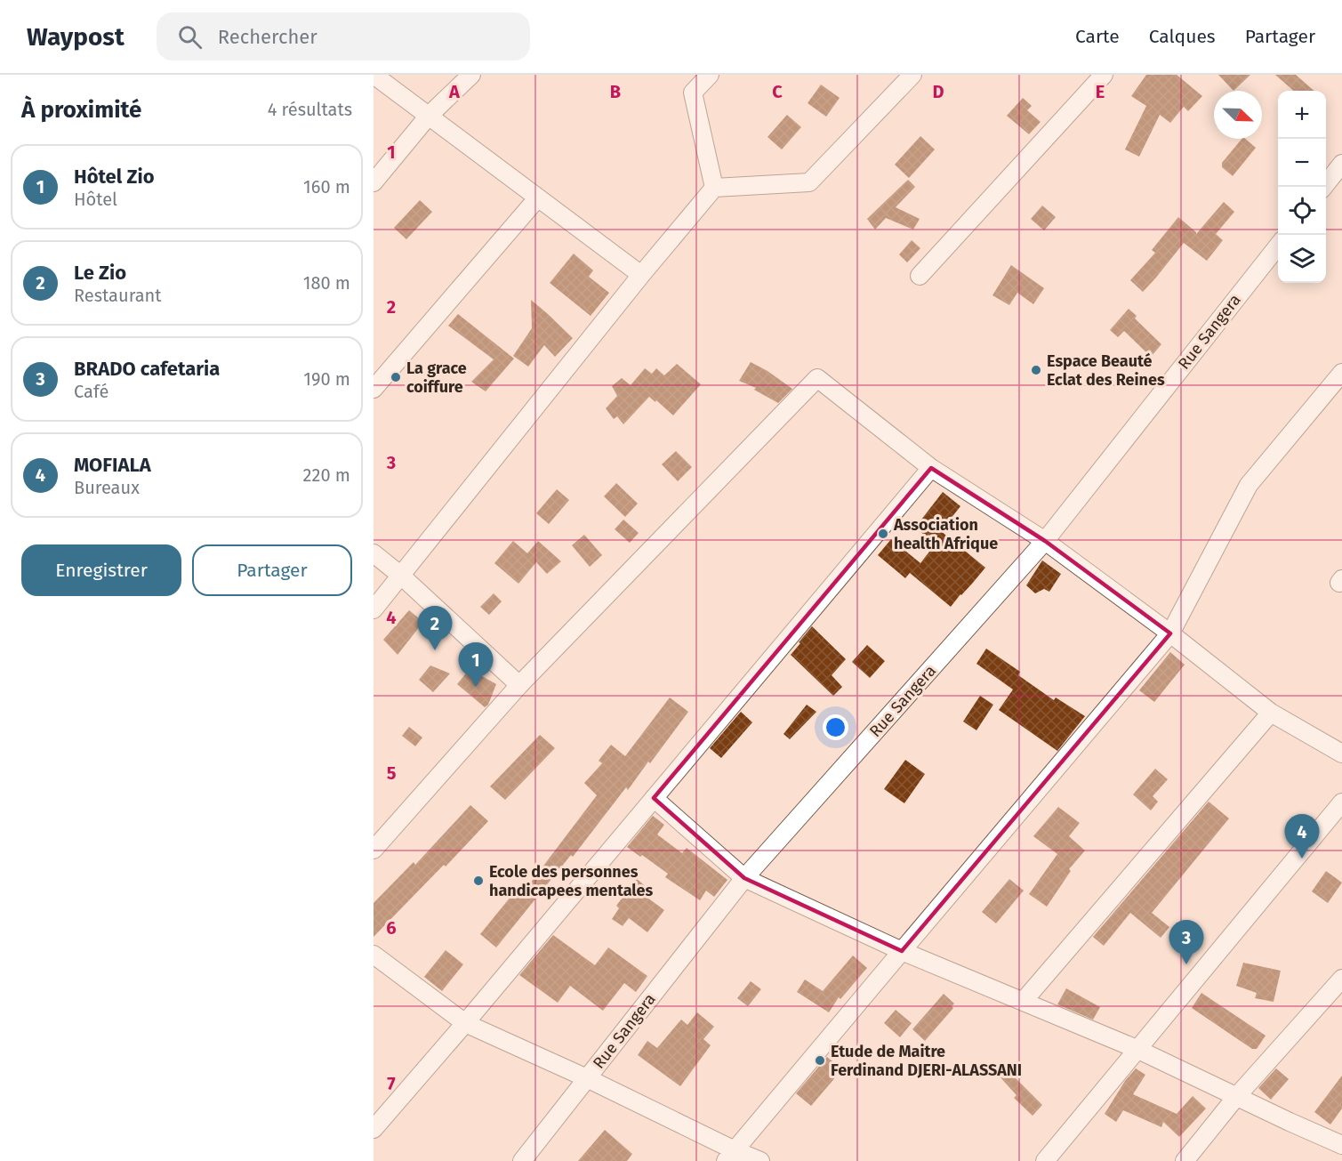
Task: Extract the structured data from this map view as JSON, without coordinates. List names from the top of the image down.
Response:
{
  "streets": {
    "street": ["Rue Sangera"]
  },
  "places": [
    "Espace Beauté Eclat des Reines",
    "La grace coiffure",
    "Association health Afrique",
    "Ecole des personnes handicapees mentales",
    "Etude de Maitre Ferdinand DJERI-ALASSANI"
  ],
  "north": "bottom right",
  "page": {
    "header": "Waypost",
    "search": "Rechercher",
    "nav": ["Carte", "Calques", "Partager"],
    "heading": ["À proximité", "4 résultats"],
    "map_buttons": ["+", "−"],
    "list": [
      {
        "mark": "1",
        "name": "Hôtel Zio",
        "note": "Hôtel",
        "value": "160 m"
      },
      {
        "mark": "2",
        "name": "Le Zio",
        "note": "Restaurant",
        "value": "180 m"
      },
      {
        "mark": "3",
        "name": "BRADO cafetaria",
        "note": "Café",
        "value": "190 m"
      },
      {
        "mark": "4",
        "name": "MOFIALA",
        "note": "Bureaux",
        "value": "220 m"
      }
    ],
    "buttons": ["Enregistrer", "Partager"],
    "pins": [
      "2",
      "1",
      "4",
      "3"
    ]
  },
  "grid": {
    "columns": [
      "A",
      "B",
      "C",
      "D",
      "E"
    ],
    "rows": [
      "1",
      "2",
      "3",
      "4",
      "5",
      "6",
      "7"
    ]
  }
}
